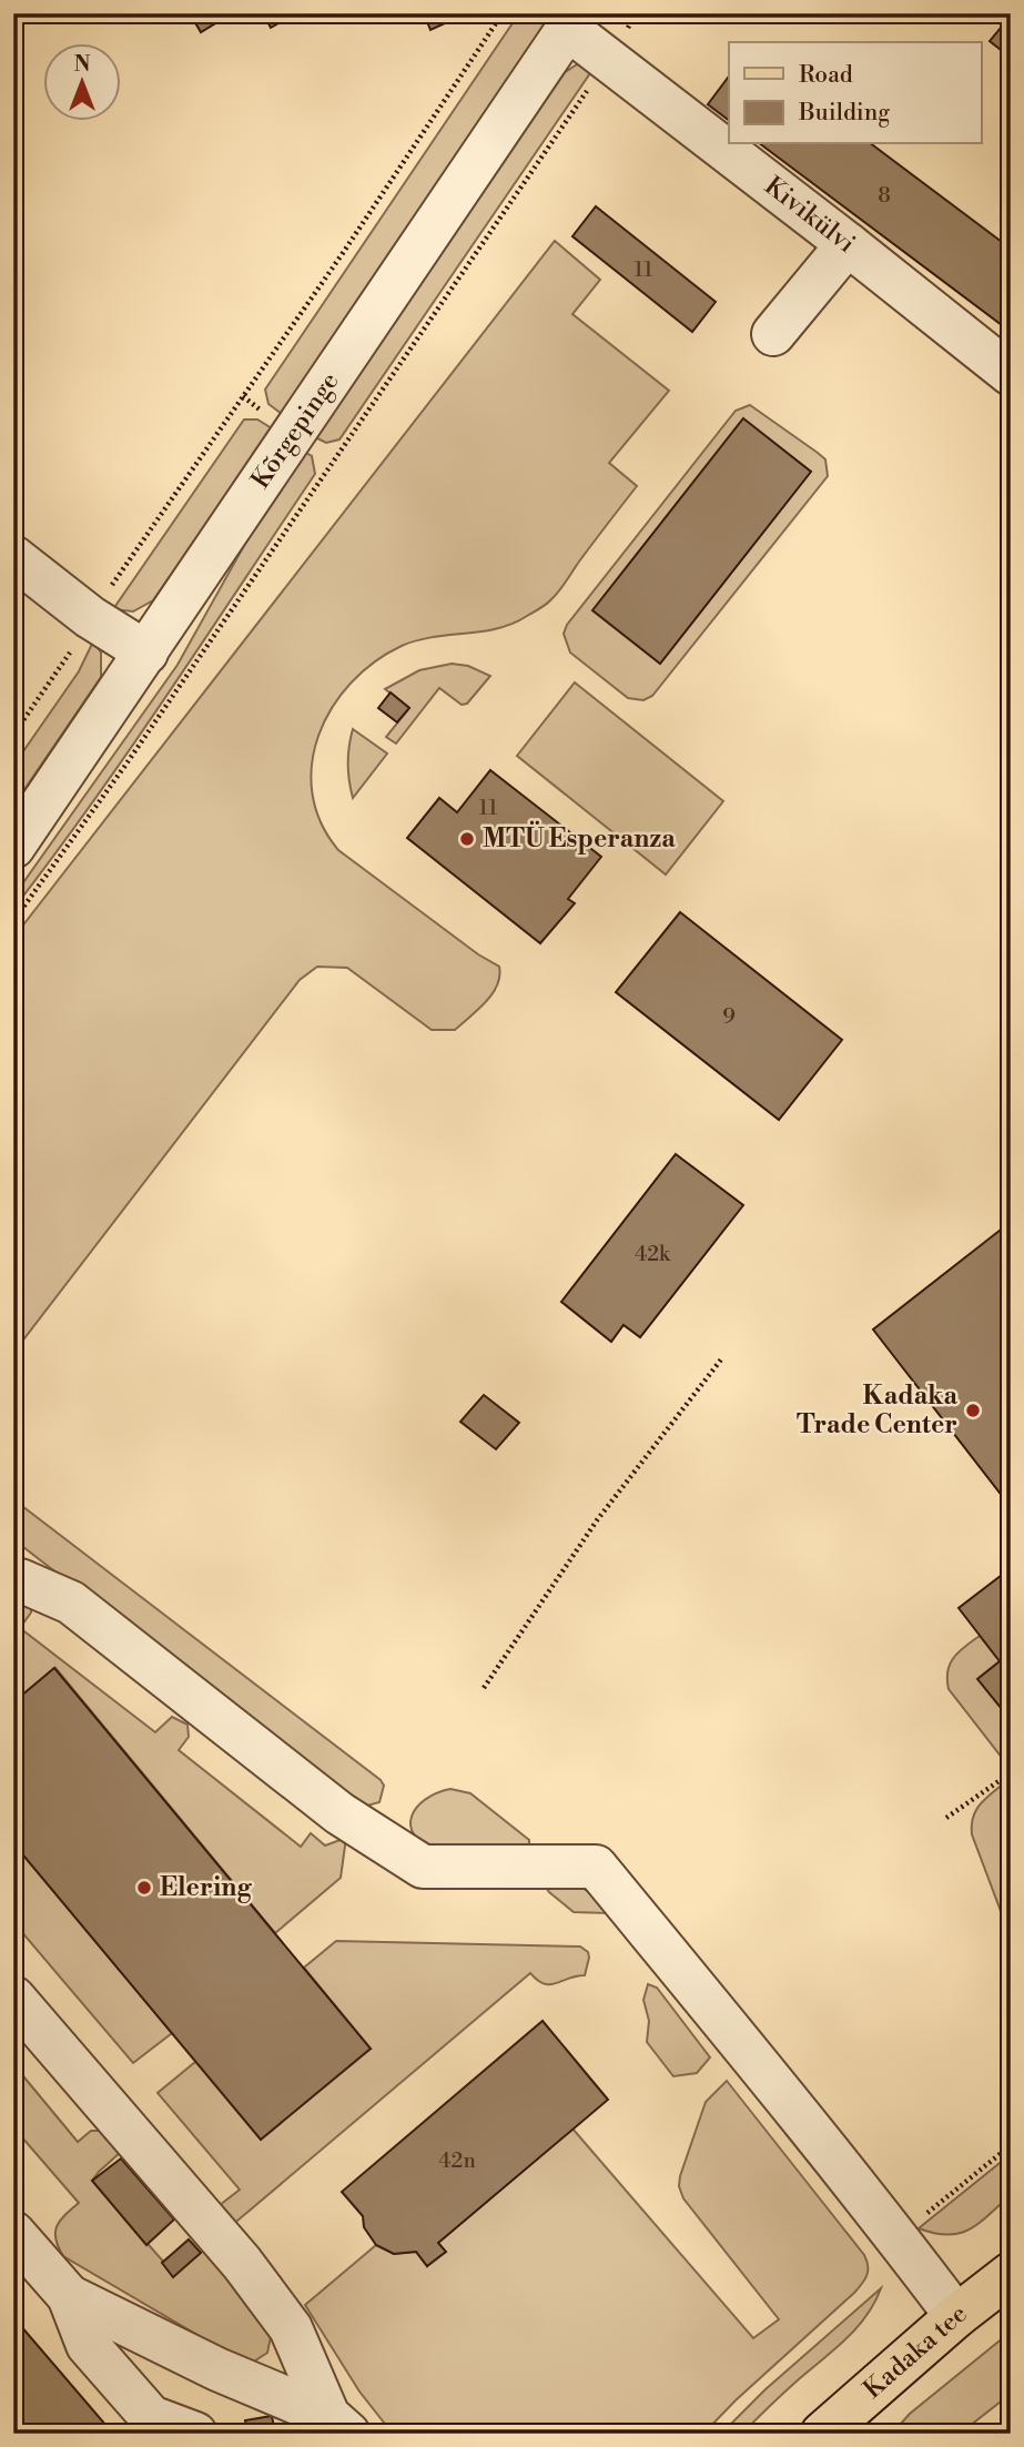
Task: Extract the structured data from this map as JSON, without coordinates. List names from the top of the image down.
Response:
{
  "streets": {
    "main road": ["Kadaka tee"],
    "street": ["Kivikülvi", "Kõrgepinge"]
  },
  "crossings": [
    ["Kivikülvi", "Kõrgepinge"]
  ],
  "places": ["MTÜ Esperanza", "Kadaka Trade Center", "Elering"],
  "house_numbers": [
    "8",
    "11",
    "11",
    "9",
    "42k",
    "42n"
  ],
  "legend": ["Road", "Building"],
  "north": "top"
}
